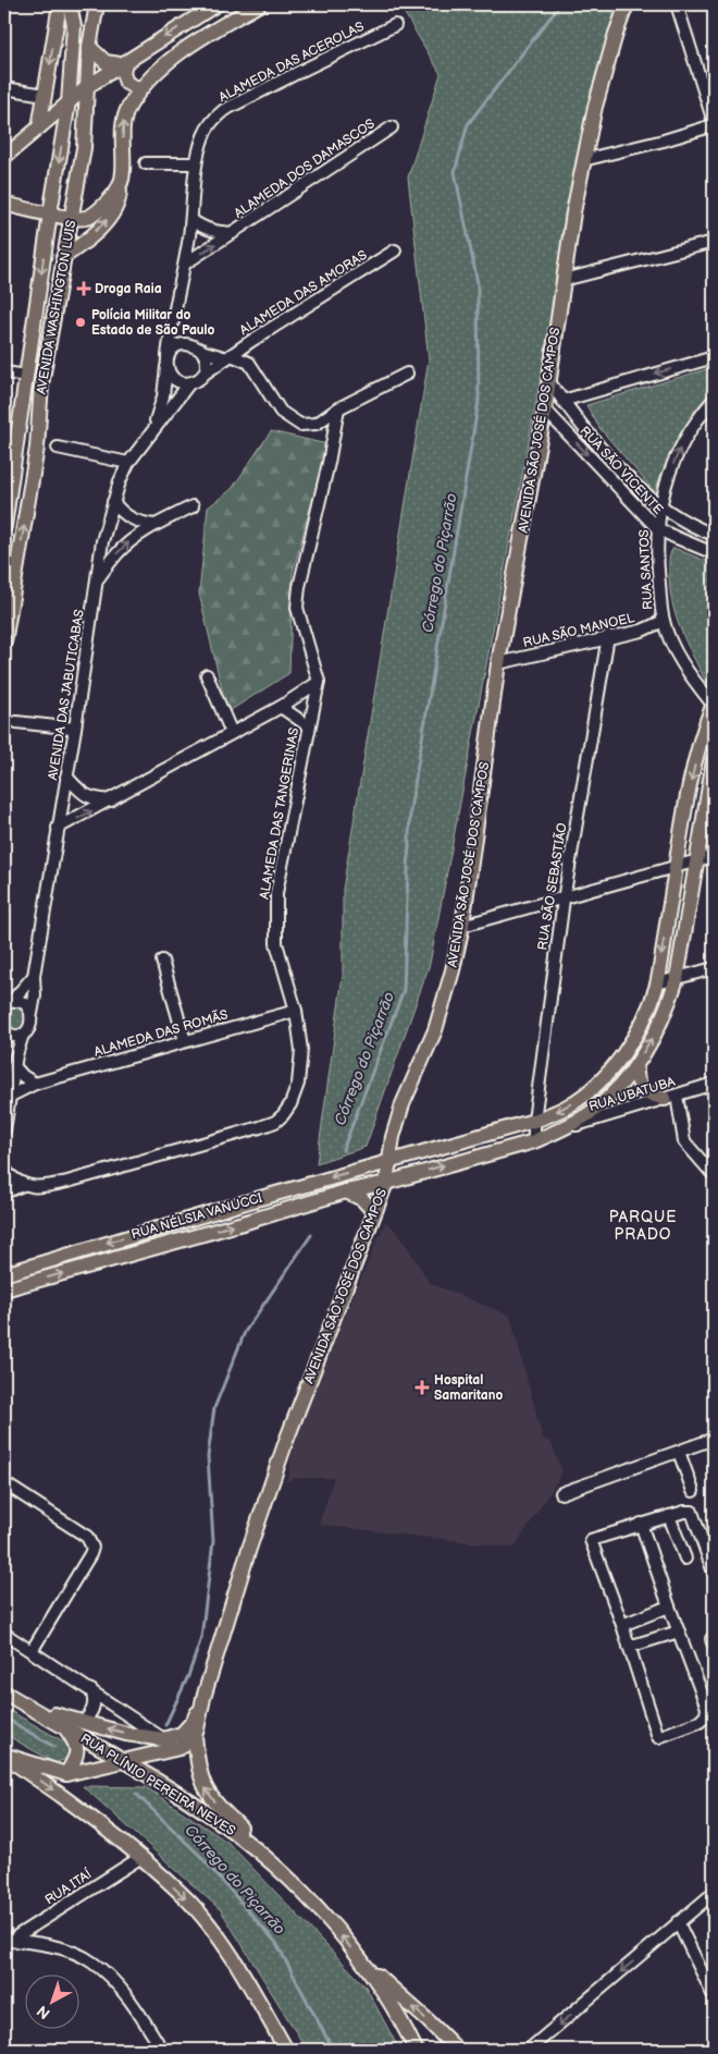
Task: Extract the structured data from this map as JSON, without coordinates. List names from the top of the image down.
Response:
{
  "streets": {
    "main road": [
      "AVENIDA WASHINGTON LUIS",
      "AVENIDA SÃO JOSÉ DOS CAMPOS",
      "RUA NÉLSIA VANUCCI",
      "RUA PLÍNIO PEREIRA NEVES"
    ],
    "street": [
      "ALAMEDA DAS ACEROLAS",
      "ALAMEDA DOS DAMASCOS",
      "ALAMEDA DAS AMORAS",
      "RUA SÃO VICENTE",
      "RUA SANTOS",
      "RUA SÃO MANOEL",
      "AVENIDA DAS JABUTICABAS",
      "ALAMEDA DAS TANGERINAS",
      "RUA SÃO SEBASTIÃO",
      "ALAMEDA DAS ROMÃS",
      "RUA UBATUBA",
      "RUA ITAÍ"
    ]
  },
  "crossings": [
    ["ALAMEDA DAS ACEROLAS", "ALAMEDA DOS DAMASCOS"],
    ["ALAMEDA DAS ACEROLAS", "ALAMEDA DAS AMORAS"],
    ["ALAMEDA DAS ACEROLAS", "AVENIDA DAS JABUTICABAS"],
    ["AVENIDA SÃO JOSÉ DOS CAMPOS", "RUA SÃO VICENTE"],
    ["AVENIDA SÃO JOSÉ DOS CAMPOS", "RUA SÃO MANOEL"],
    ["AVENIDA SÃO JOSÉ DOS CAMPOS", "RUA NÉLSIA VANUCCI"],
    ["AVENIDA SÃO JOSÉ DOS CAMPOS", "RUA PLÍNIO PEREIRA NEVES"],
    ["RUA SÃO VICENTE", "RUA SANTOS"],
    ["RUA SANTOS", "RUA SÃO MANOEL"],
    ["RUA SANTOS", "RUA NÉLSIA VANUCCI"],
    ["RUA SÃO MANOEL", "RUA SÃO SEBASTIÃO"],
    ["AVENIDA DAS JABUTICABAS", "ALAMEDA DAS ROMÃS"],
    ["ALAMEDA DAS TANGERINAS", "ALAMEDA DAS ROMÃS"],
    ["RUA SÃO SEBASTIÃO", "RUA NÉLSIA VANUCCI"],
    ["RUA UBATUBA", "RUA NÉLSIA VANUCCI"]
  ],
  "one_way": ["RUA SANTOS"],
  "districts": ["PARQUE PRADO"],
  "water": ["Córrego do Piçarrão"],
  "places": {
    "health": ["Droga Raia", "Hospital Samaritano"],
    "other": ["Polícia Militar do Estado de São Paulo"]
  },
  "north": "bottom left"
}
